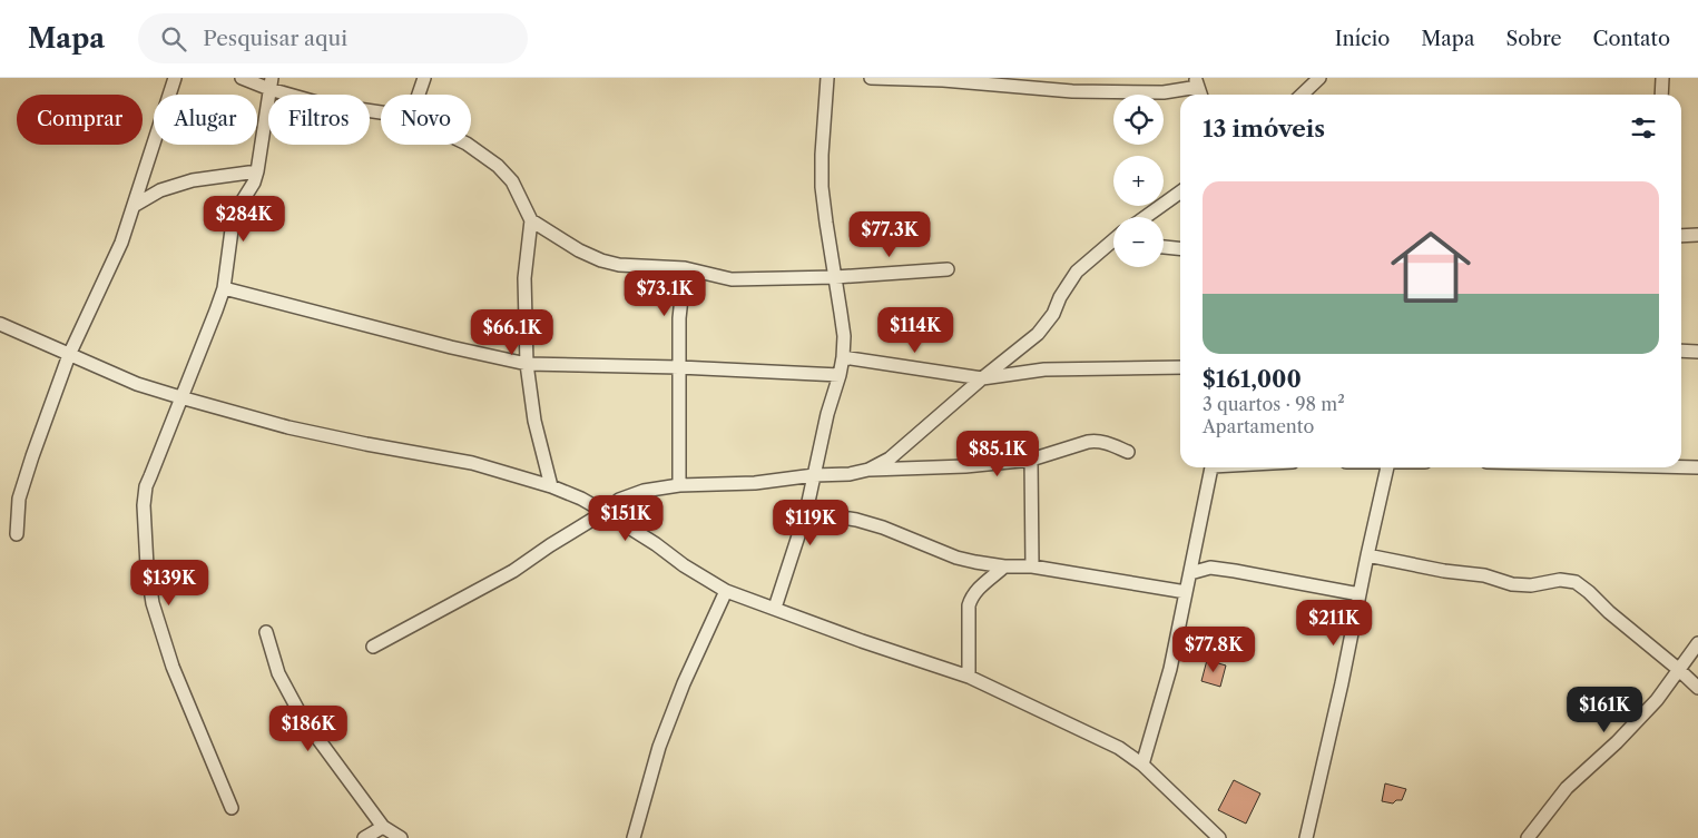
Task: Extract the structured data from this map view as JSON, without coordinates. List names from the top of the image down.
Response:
{
  "page": {
    "header": "Mapa",
    "search": "Pesquisar aqui",
    "nav": [
      "Início",
      "Mapa",
      "Sobre",
      "Contato"
    ],
    "map_buttons": ["+", "−"],
    "chip": [
      "Comprar",
      "Alugar",
      "Filtros",
      "Novo"
    ],
    "heading": "13 imóveis",
    "list": [
      {
        "name": "$161,000",
        "note": "3 quartos · 98 m² · Apartamento"
      }
    ],
    "price": [
      "$284K",
      "$77.3K",
      "$73.1K",
      "$114K",
      "$66.1K",
      "$85.1K",
      "$151K",
      "$119K",
      "$139K",
      "$211K",
      "$77.8K",
      "$161K",
      "$186K"
    ]
  }
}
